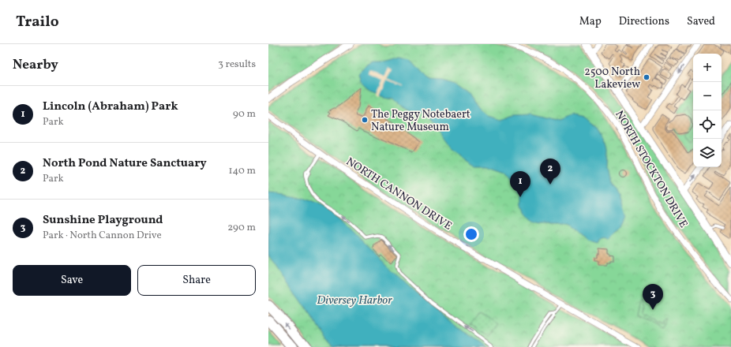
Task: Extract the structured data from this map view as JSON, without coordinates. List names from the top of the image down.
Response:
{
  "streets": {
    "street": ["NORTH STOCKTON DRIVE", "NORTH CANNON DRIVE"]
  },
  "water": ["Diversey Harbor"],
  "places": ["2500 North Lakeview", "The Peggy Notebaert Nature Museum"],
  "page": {
    "header": "Trailo",
    "nav": ["Map", "Directions", "Saved"],
    "heading": ["Nearby", "3 results"],
    "map_buttons": ["+", "−"],
    "list": [
      {
        "mark": "1",
        "name": "Lincoln (Abraham) Park",
        "note": "Park",
        "value": "90 m"
      },
      {
        "mark": "2",
        "name": "North Pond Nature Sanctuary",
        "note": "Park",
        "value": "140 m"
      },
      {
        "mark": "3",
        "name": "Sunshine Playground",
        "note": "Park · North Cannon Drive",
        "value": "290 m"
      }
    ],
    "pins": ["2", "1", "3"],
    "buttons": ["Save", "Share"]
  }
}
